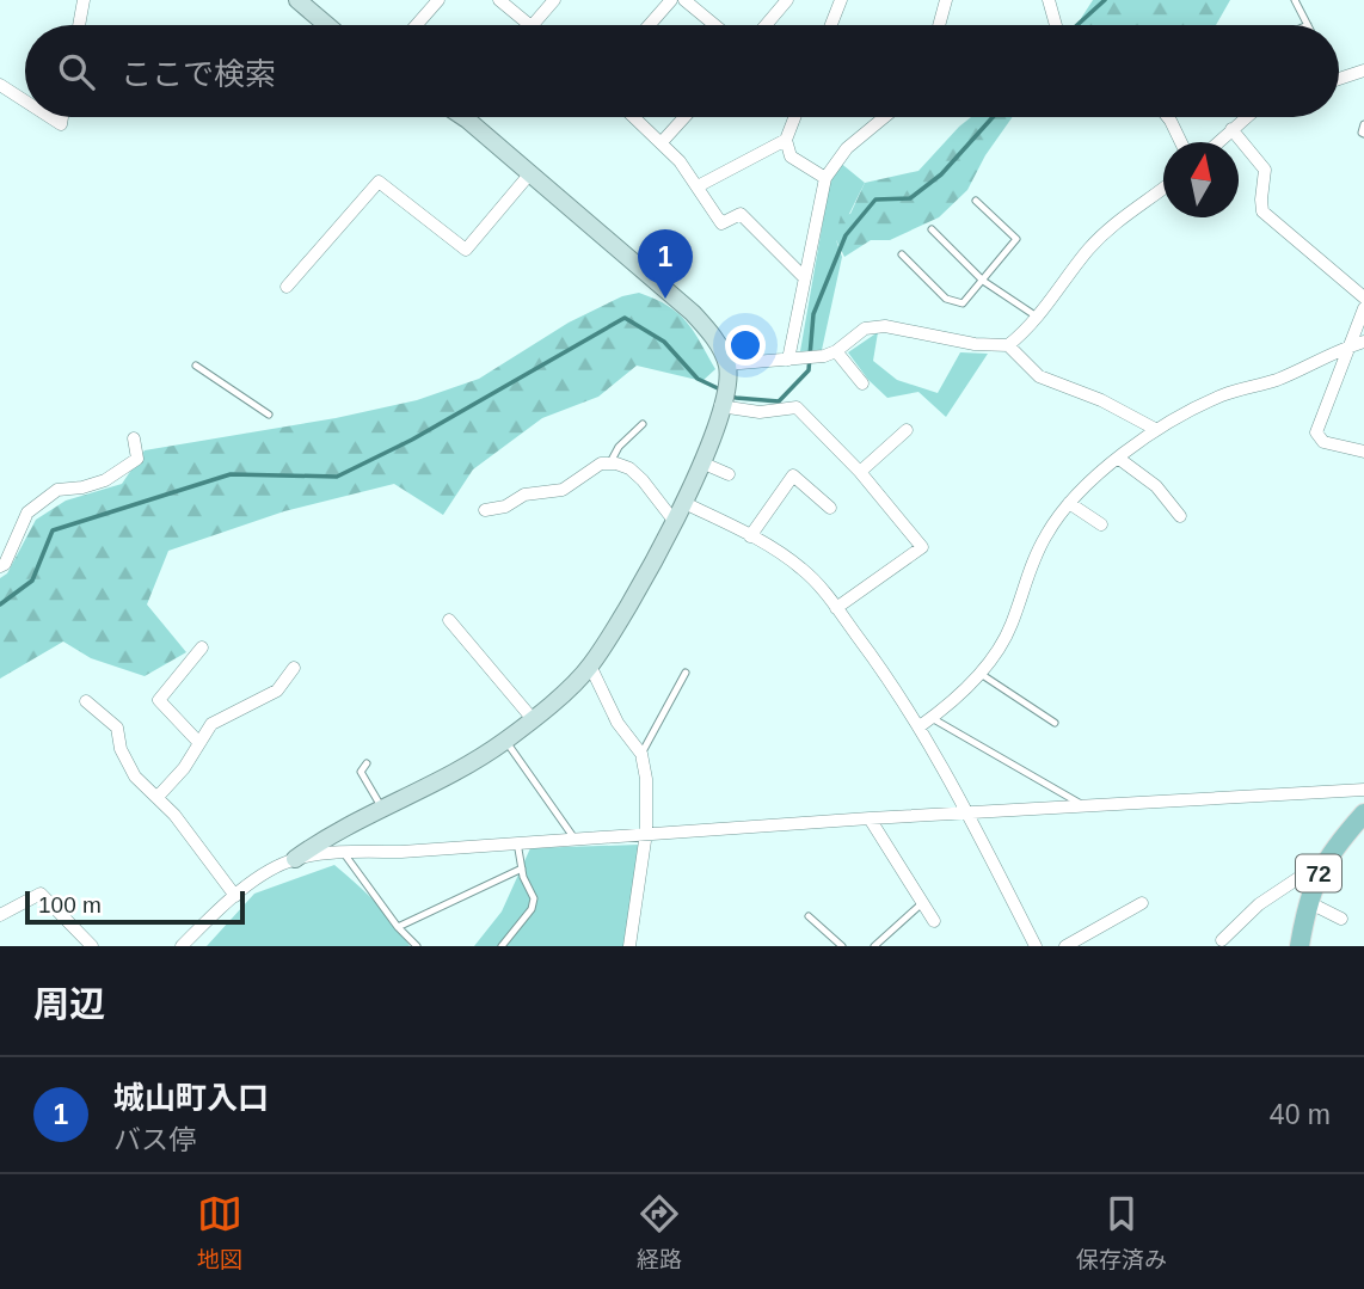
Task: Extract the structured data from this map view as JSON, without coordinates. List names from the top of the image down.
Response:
{
  "streets": {
    "main road": ["72"]
  },
  "scale_bar": "100 m",
  "north": "top",
  "page": {
    "search": "ここで検索",
    "pins": "1",
    "scale": "100 m",
    "heading": "周辺",
    "list": [
      {
        "mark": "1",
        "name": "城山町入口",
        "note": "バス停",
        "value": "40 m"
      }
    ],
    "nav": ["地図", "経路", "保存済み"]
  }
}
